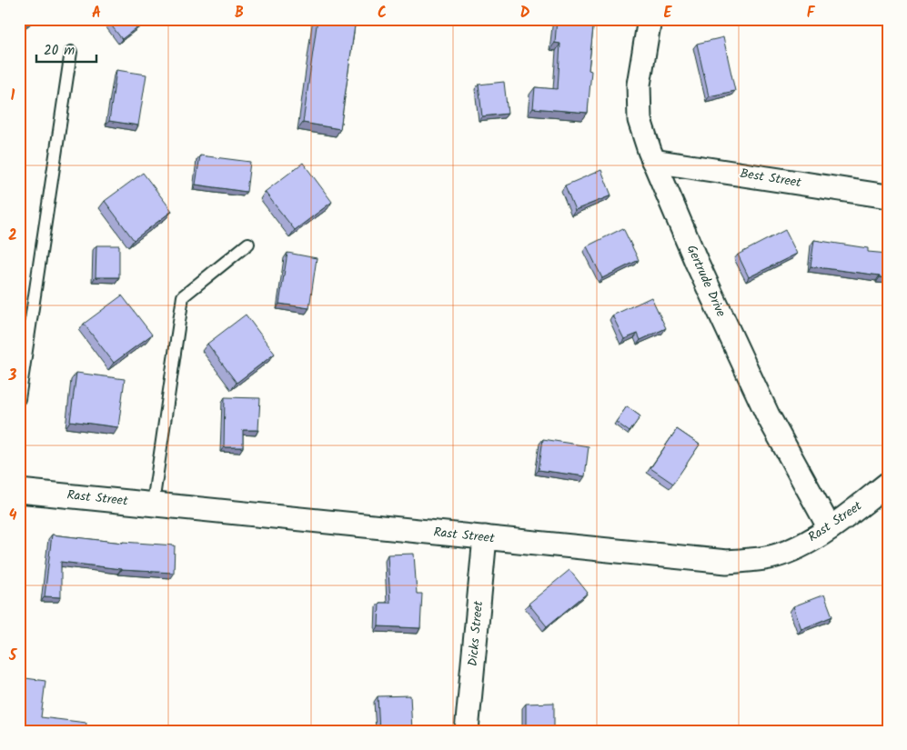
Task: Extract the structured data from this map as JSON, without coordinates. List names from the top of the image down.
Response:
{
  "streets": {
    "street": [
      "Best Street",
      "Gertrude Drive",
      "Rast Street",
      "Dicks Street"
    ]
  },
  "crossings": [
    ["Best Street", "Gertrude Drive"],
    ["Gertrude Drive", "Rast Street"],
    ["Rast Street", "Dicks Street"]
  ],
  "scale_bar": "20 m",
  "grid": {
    "columns": [
      "A",
      "B",
      "C",
      "D",
      "E",
      "F"
    ],
    "rows": [
      "1",
      "2",
      "3",
      "4",
      "5"
    ]
  }
}
